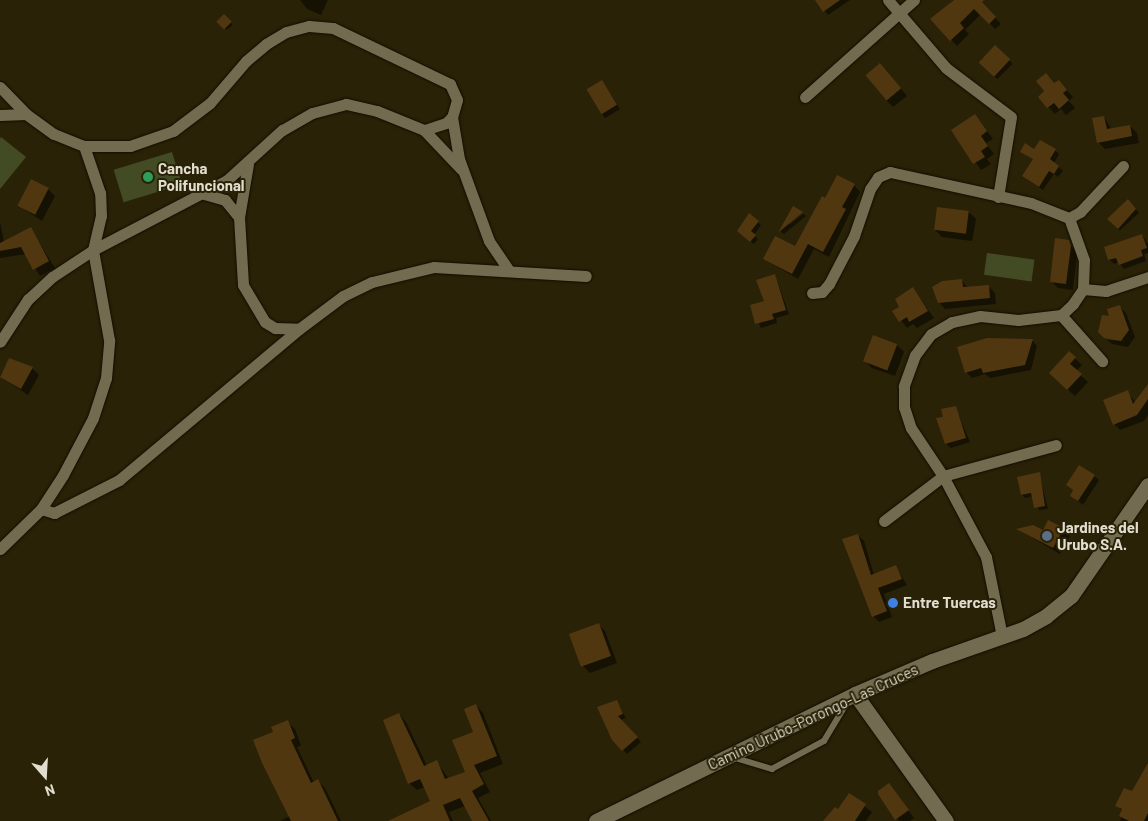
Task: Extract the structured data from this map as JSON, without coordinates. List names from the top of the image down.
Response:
{
  "streets": {
    "main road": ["Camino Urubo-Porongo-Las Cruces"]
  },
  "places": ["Cancha Polifuncional", "Jardines del Urubo S.A.", "Entre Tuercas"],
  "north": "bottom"
}
